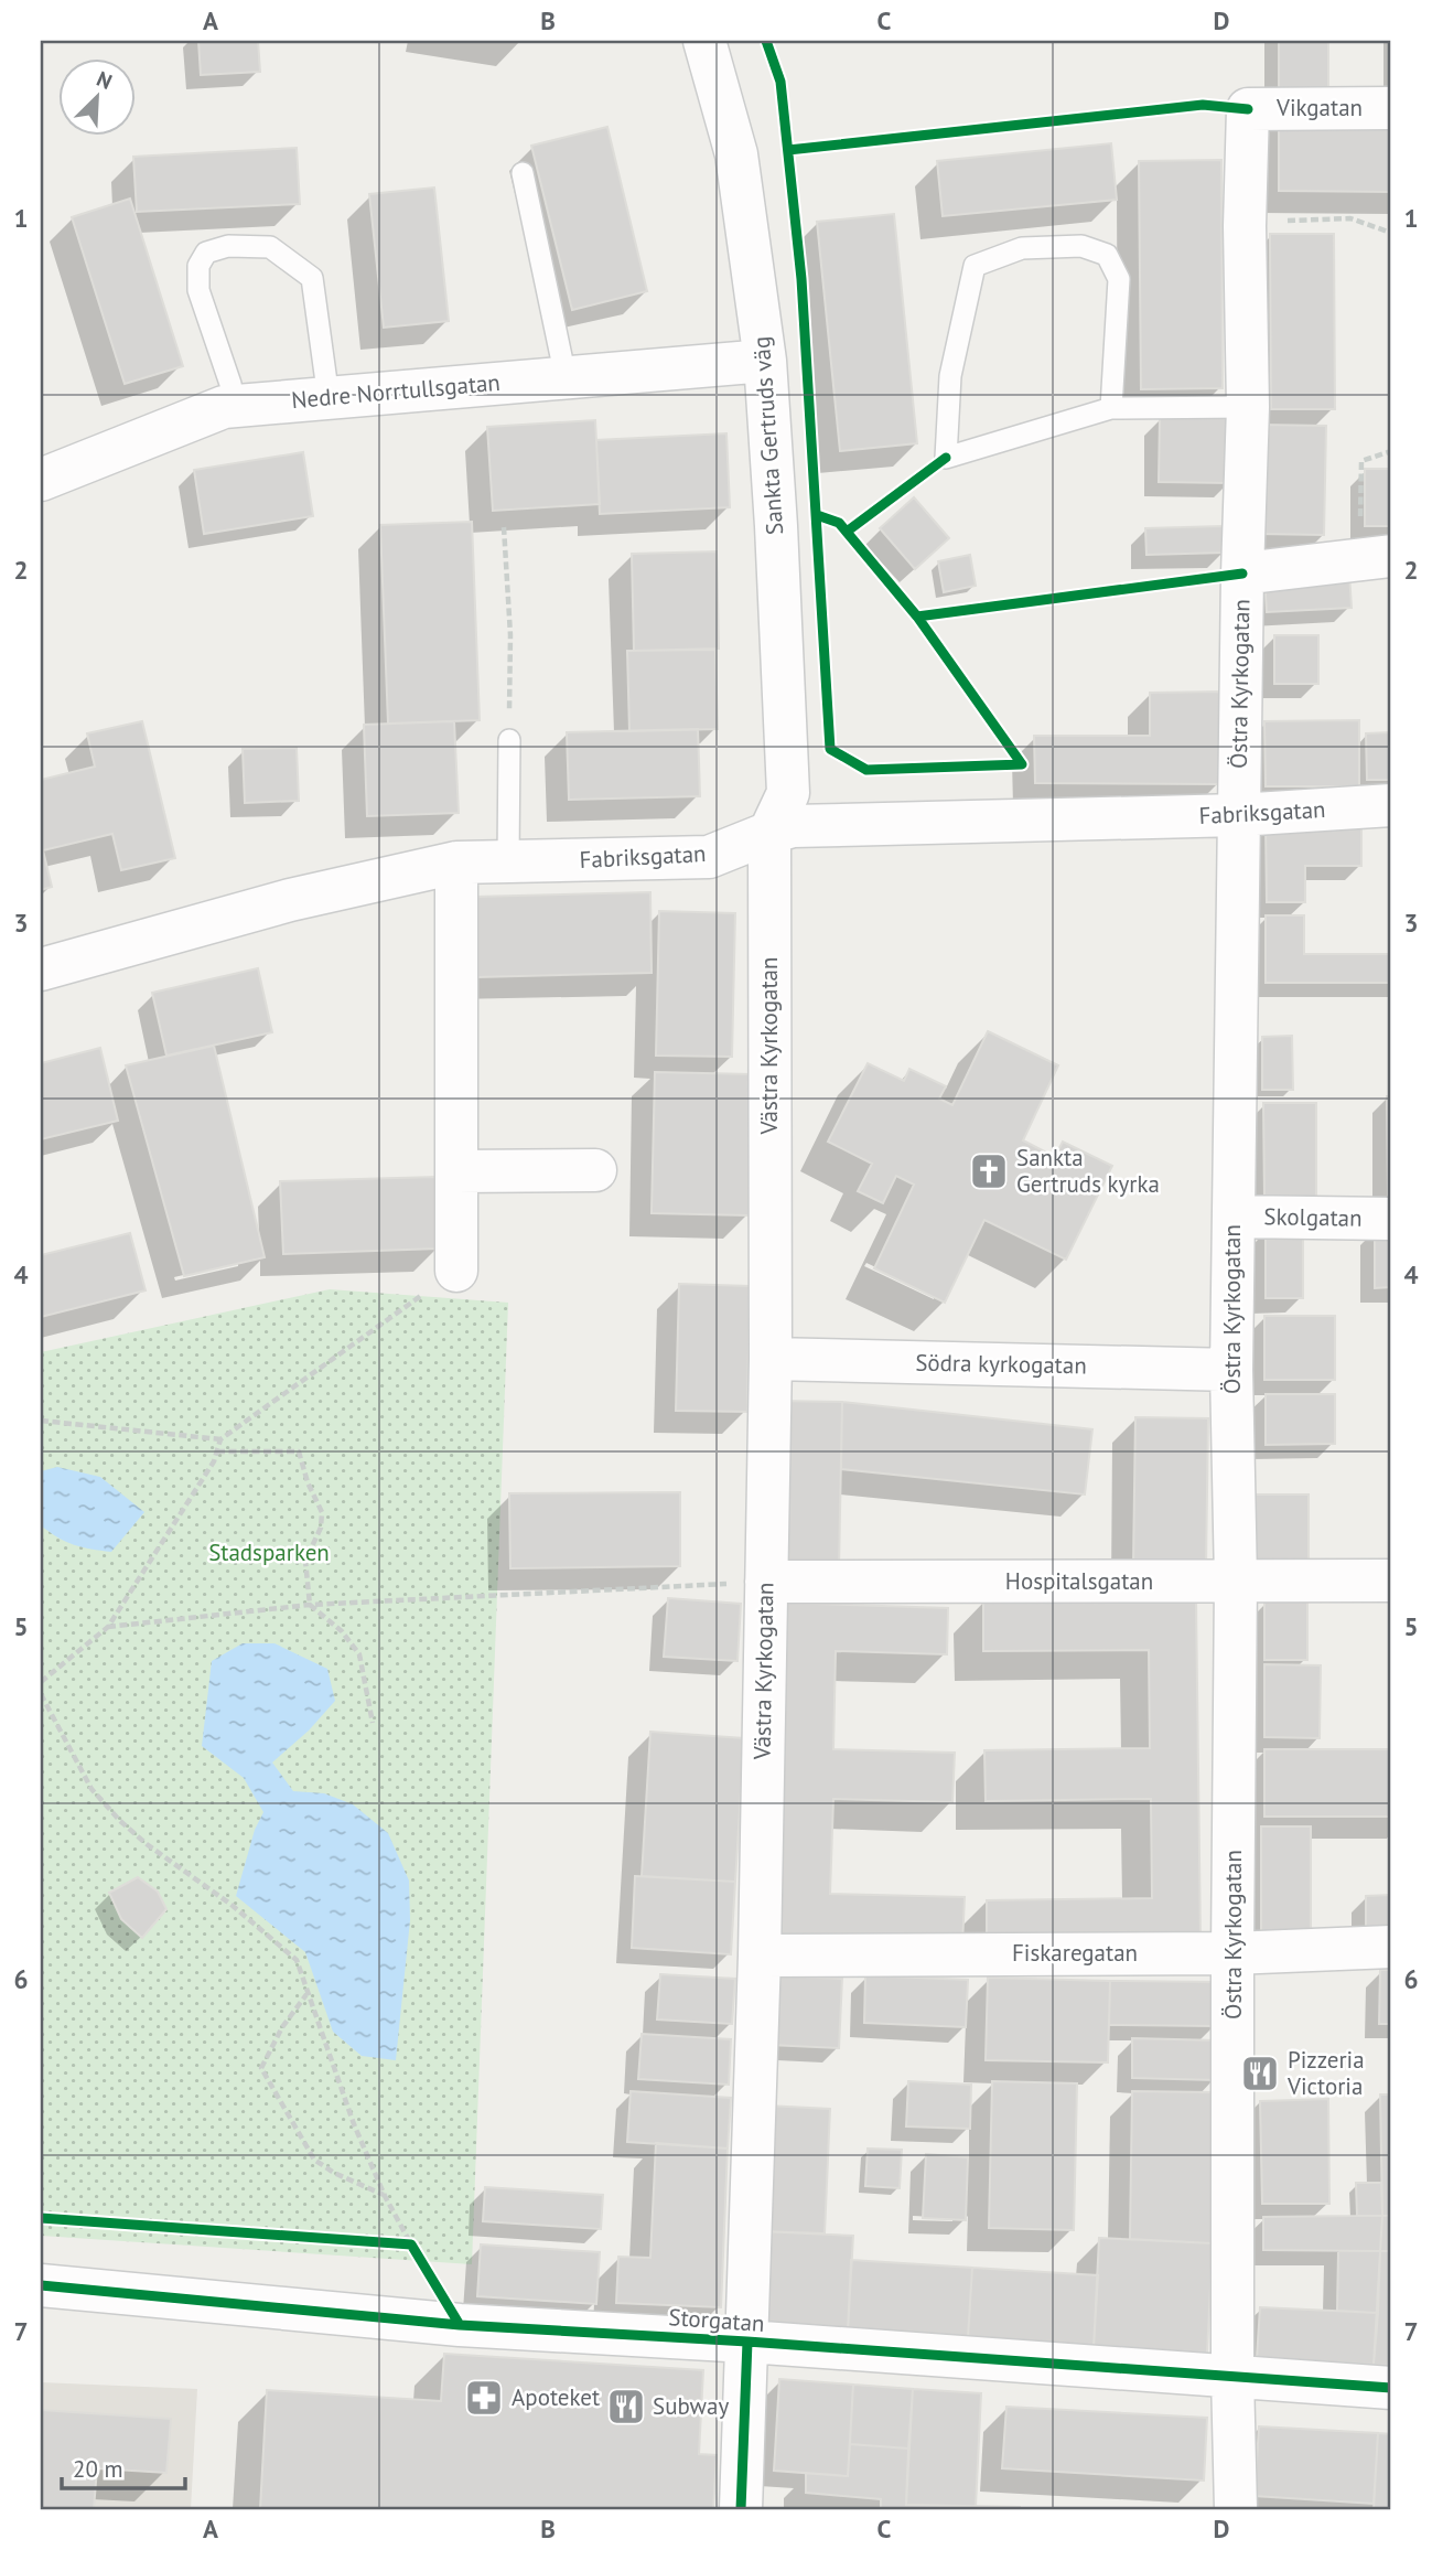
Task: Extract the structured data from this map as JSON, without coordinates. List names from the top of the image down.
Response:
{
  "streets": {
    "street": [
      "Vikgatan",
      "Nedre Norrtullsgatan",
      "Sankta Gertruds väg",
      "Östra Kyrkogatan",
      "Fabriksgatan",
      "Västra Kyrkogatan",
      "Skolgatan",
      "Södra kyrkogatan",
      "Hospitalsgatan",
      "Fiskaregatan",
      "Storgatan"
    ]
  },
  "crossings": [
    ["Vikgatan", "Östra Kyrkogatan"],
    ["Nedre Norrtullsgatan", "Sankta Gertruds väg"],
    ["Sankta Gertruds väg", "Fabriksgatan"],
    ["Sankta Gertruds väg", "Västra Kyrkogatan"],
    ["Östra Kyrkogatan", "Fabriksgatan"],
    ["Östra Kyrkogatan", "Skolgatan"],
    ["Östra Kyrkogatan", "Södra kyrkogatan"],
    ["Östra Kyrkogatan", "Hospitalsgatan"],
    ["Östra Kyrkogatan", "Fiskaregatan"],
    ["Östra Kyrkogatan", "Storgatan"],
    ["Fabriksgatan", "Västra Kyrkogatan"],
    ["Västra Kyrkogatan", "Södra kyrkogatan"],
    ["Västra Kyrkogatan", "Hospitalsgatan"],
    ["Västra Kyrkogatan", "Fiskaregatan"],
    ["Västra Kyrkogatan", "Storgatan"]
  ],
  "parks": ["Stadsparken"],
  "places": {
    "church": ["Sankta Gertruds kyrka"],
    "restaurant": ["Pizzeria Victoria", "Subway"],
    "pharmacy": ["Apoteket"]
  },
  "scale_bar": "20 m",
  "north": "top right",
  "grid": {
    "columns": [
      "A",
      "B",
      "C",
      "D"
    ],
    "rows": [
      "1",
      "2",
      "3",
      "4",
      "5",
      "6",
      "7"
    ]
  }
}
